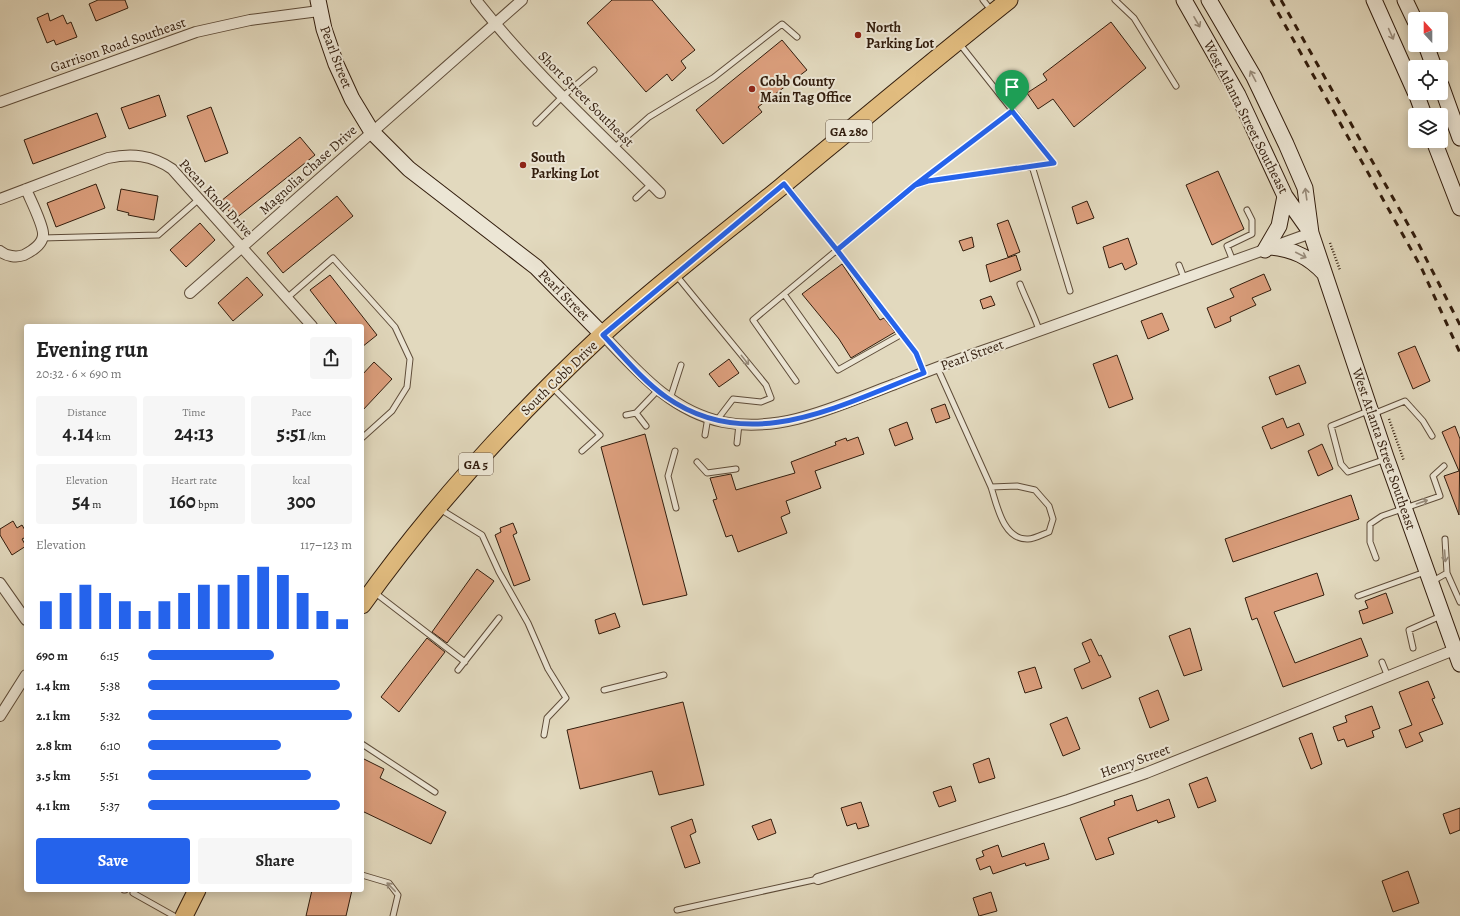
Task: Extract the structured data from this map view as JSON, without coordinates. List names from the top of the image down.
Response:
{
  "streets": {
    "main road": ["GA 280", "South Cobb Drive", "GA 5"],
    "street": [
      "Garrison Road Southeast",
      "Pearl Street",
      "Short Street Southeast",
      "West Atlanta Street Southeast",
      "Magnolia Chase Drive",
      "Pecan Knoll Drive",
      "Henry Street"
    ]
  },
  "crossings": [
    ["Garrison Road Southeast", "Pearl Street"],
    ["Pearl Street", "West Atlanta Street Southeast"],
    ["Pearl Street", "Magnolia Chase Drive"],
    ["Pearl Street", "South Cobb Drive"],
    ["Short Street Southeast", "Magnolia Chase Drive"],
    ["West Atlanta Street Southeast", "Henry Street"],
    ["Magnolia Chase Drive", "Pecan Knoll Drive"]
  ],
  "places": ["North Parking Lot", "Cobb County Main Tag Office", "South Parking Lot"],
  "north": "top",
  "page": {
    "heading": ["Evening run", "20:32 · 6 × 690 m"],
    "stats": [
      ["Distance", "4.14 km"],
      ["Time", "24:13"],
      ["Pace", "5:51 /km"],
      ["Elevation", "54 m"],
      ["Heart rate", "160 bpm"],
      ["kcal", "300"]
    ],
    "chart": ["Elevation", "117–123 m"],
    "list": [
      {
        "name": "690 m",
        "note": "6:15"
      },
      {
        "name": "1.4 km",
        "note": "5:38"
      },
      {
        "name": "2.1 km",
        "note": "5:32"
      },
      {
        "name": "2.8 km",
        "note": "6:10"
      },
      {
        "name": "3.5 km",
        "note": "5:51"
      },
      {
        "name": "4.1 km",
        "note": "5:37"
      }
    ],
    "buttons": ["Save", "Share"]
  }
}
